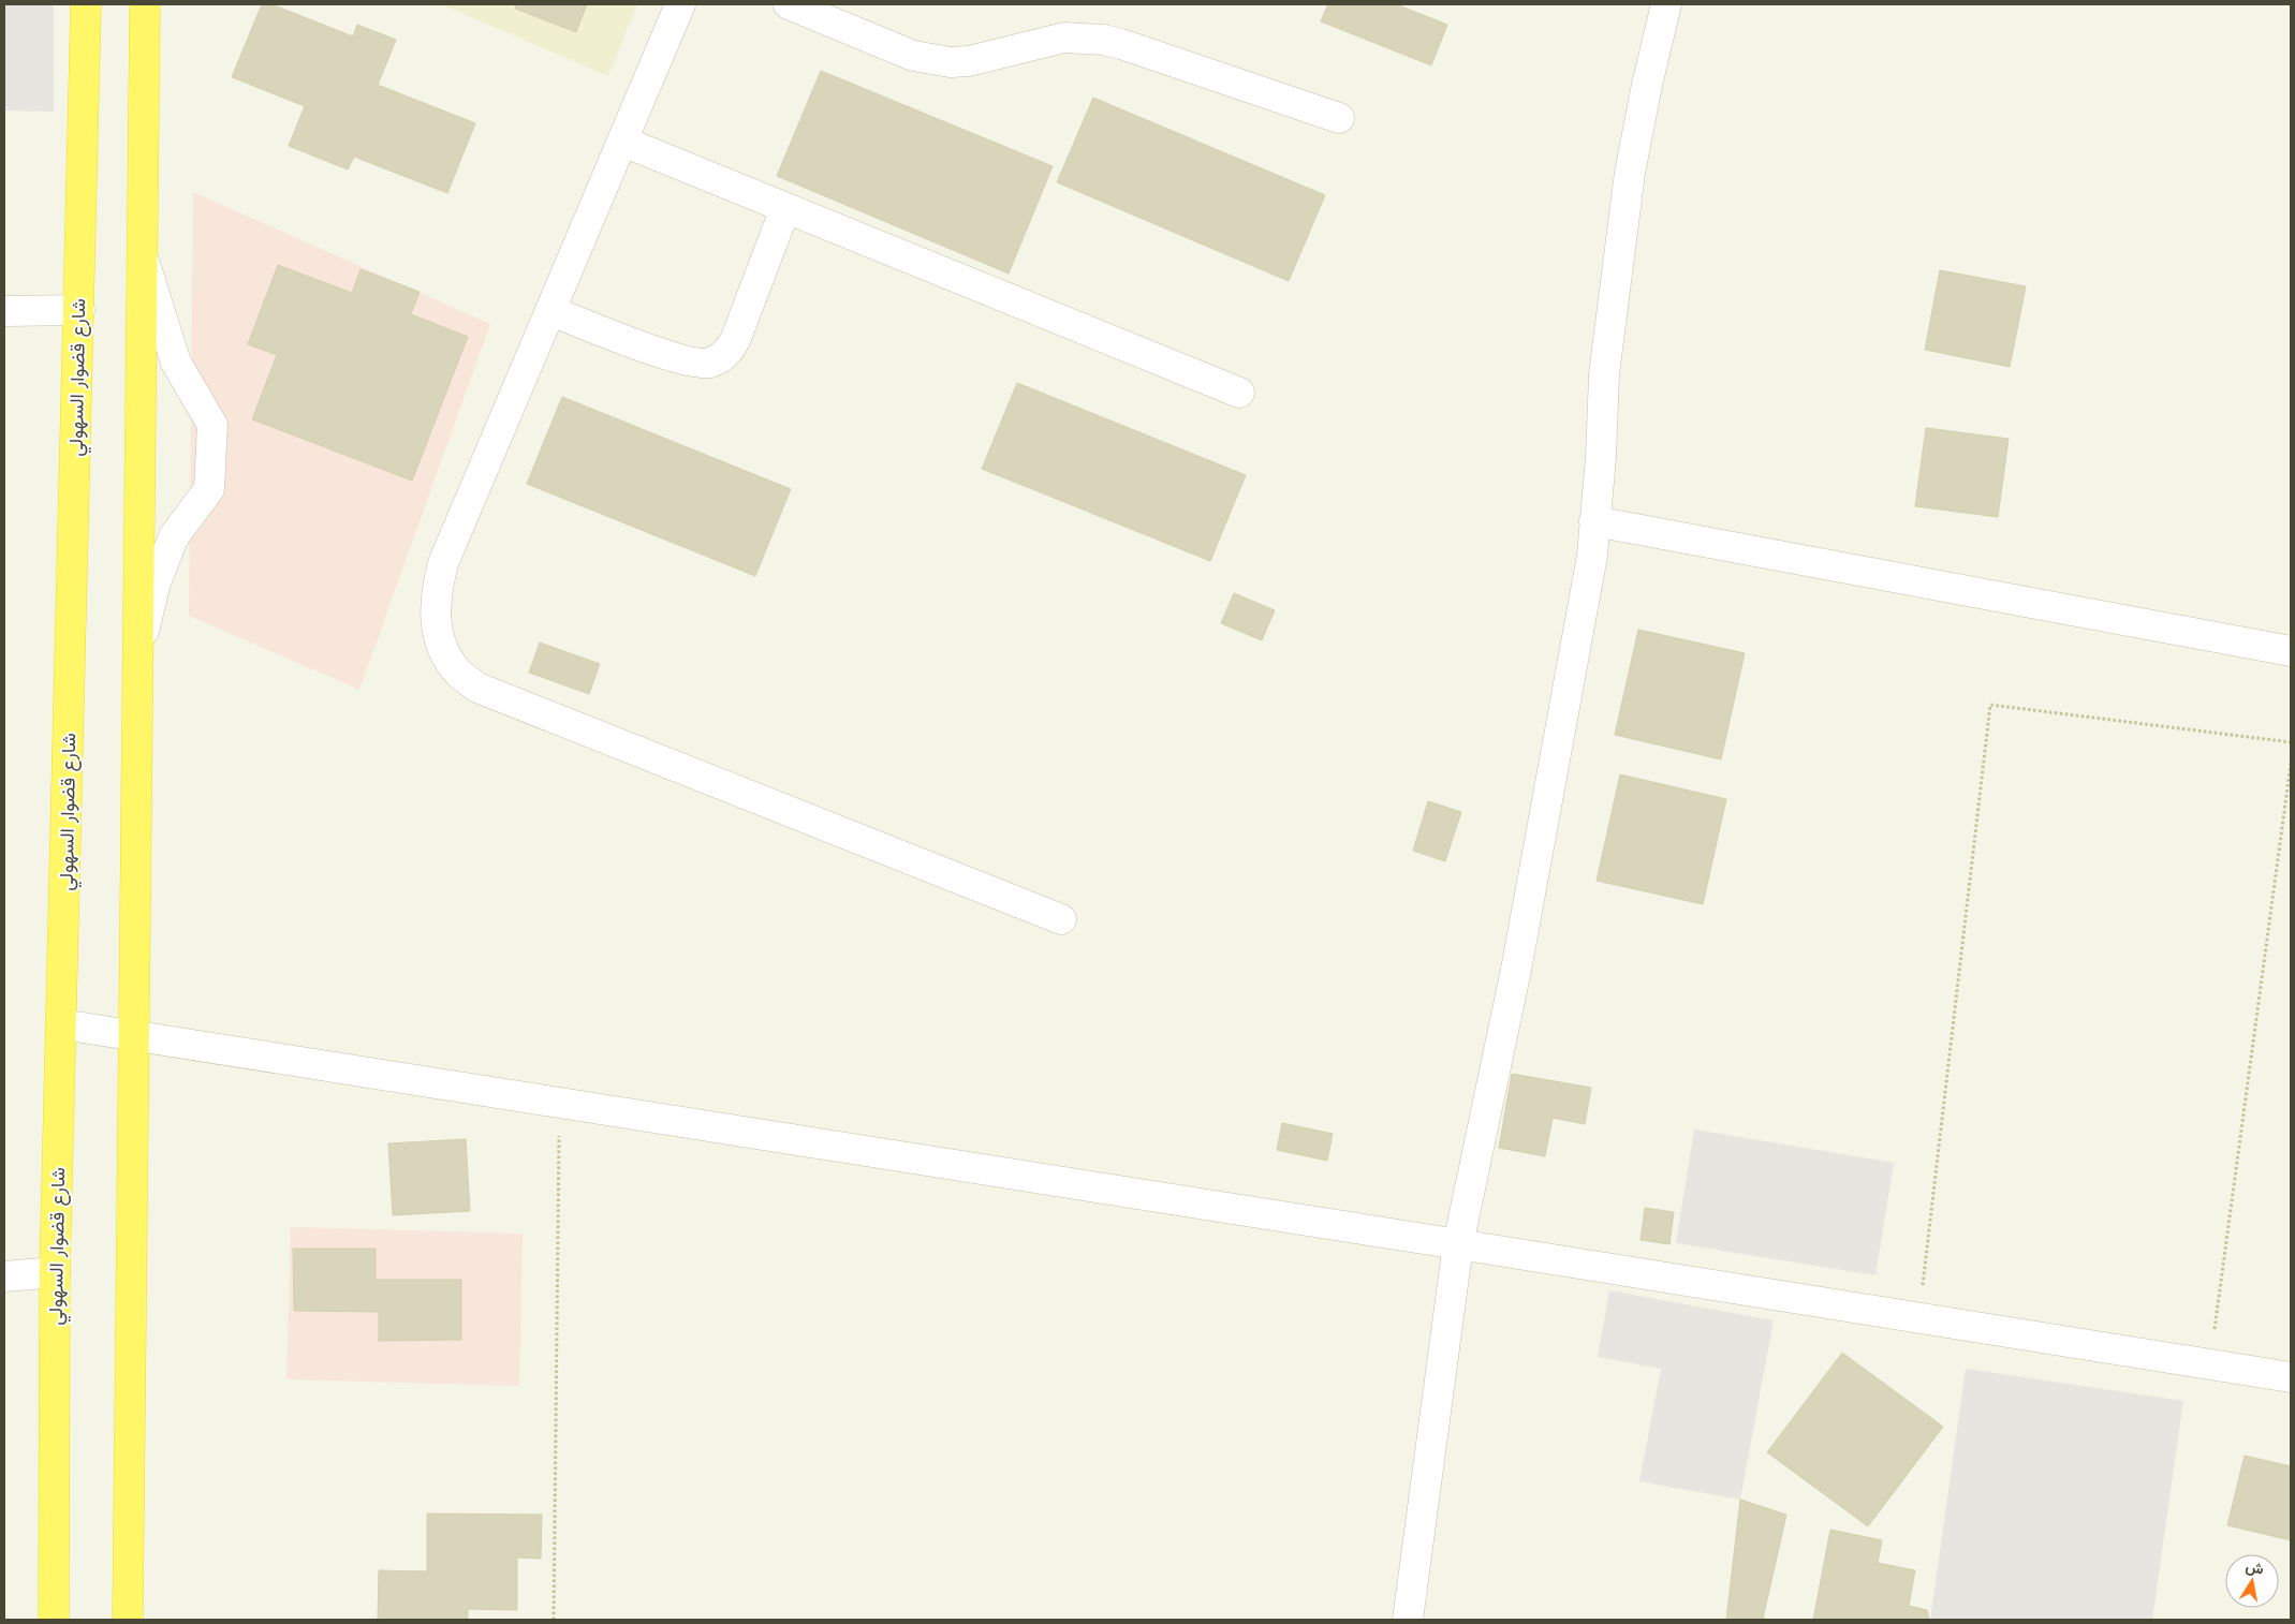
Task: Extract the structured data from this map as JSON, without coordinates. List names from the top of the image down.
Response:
{
  "streets": {
    "highway": ["شارع قضوار السهولي"]
  },
  "north": "top"
}
